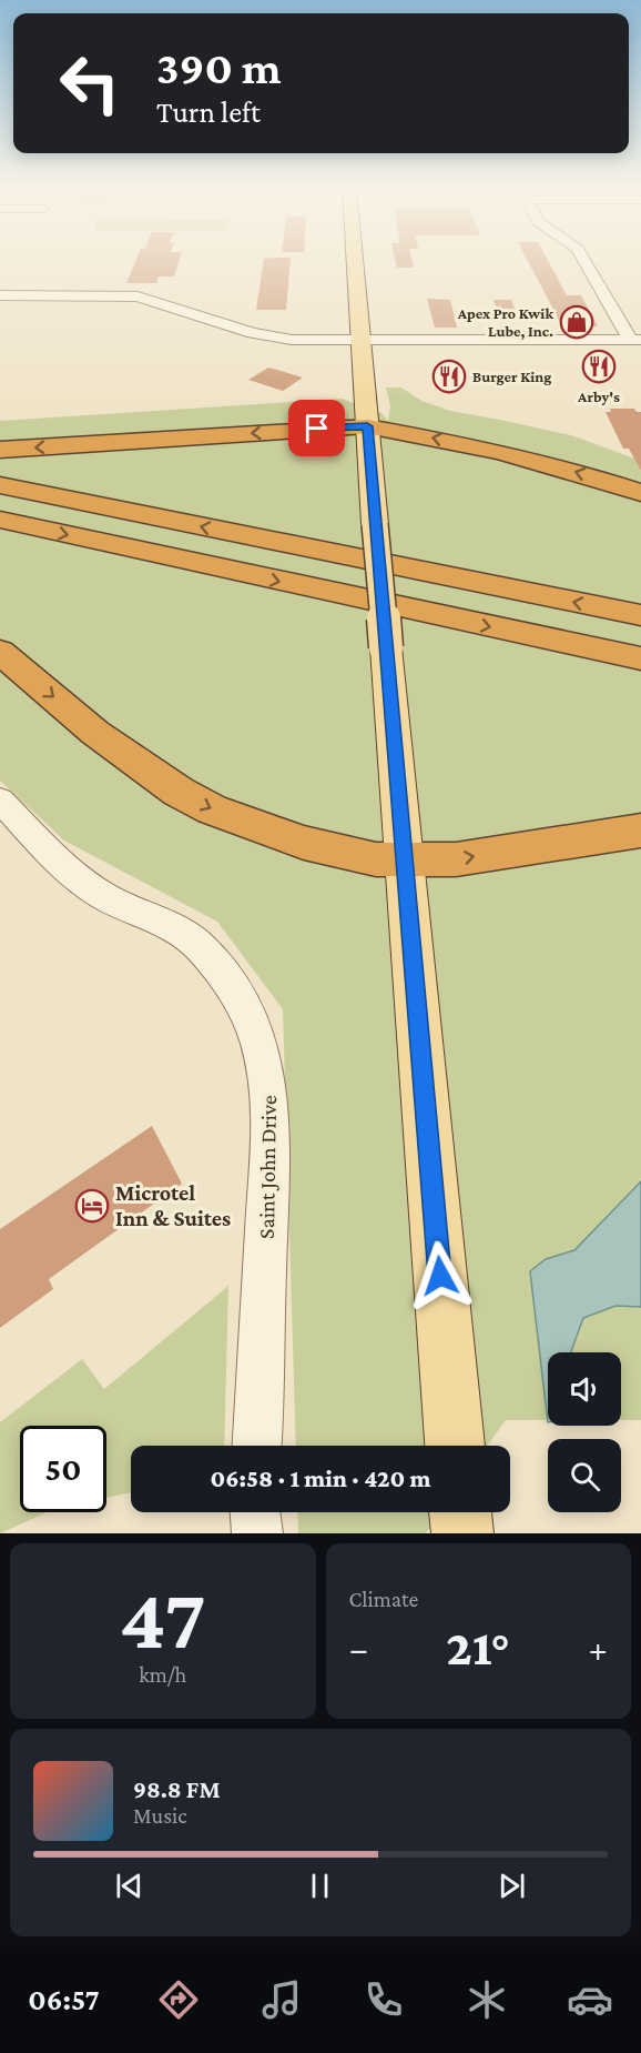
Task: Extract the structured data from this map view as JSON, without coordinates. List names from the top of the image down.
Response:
{
  "streets": {
    "street": ["Saint John Drive"]
  },
  "places": {
    "shop": ["Apex Pro Kwik Lube, Inc."],
    "restaurant": ["Arby's", "Burger King"],
    "hotel": ["Microtel Inn & Suites"]
  },
  "page": {
    "turn": ["390 m", "Turn left"],
    "limit": "50",
    "trip": "06:58 · 1 min · 420 m",
    "tile": [
      ["47", "km/h"],
      "Climate"
    ],
    "heat": ["−", "21°", "+"],
    "song": ["98.8 FM", "Music"],
    "tabs": "06:57"
  }
}
